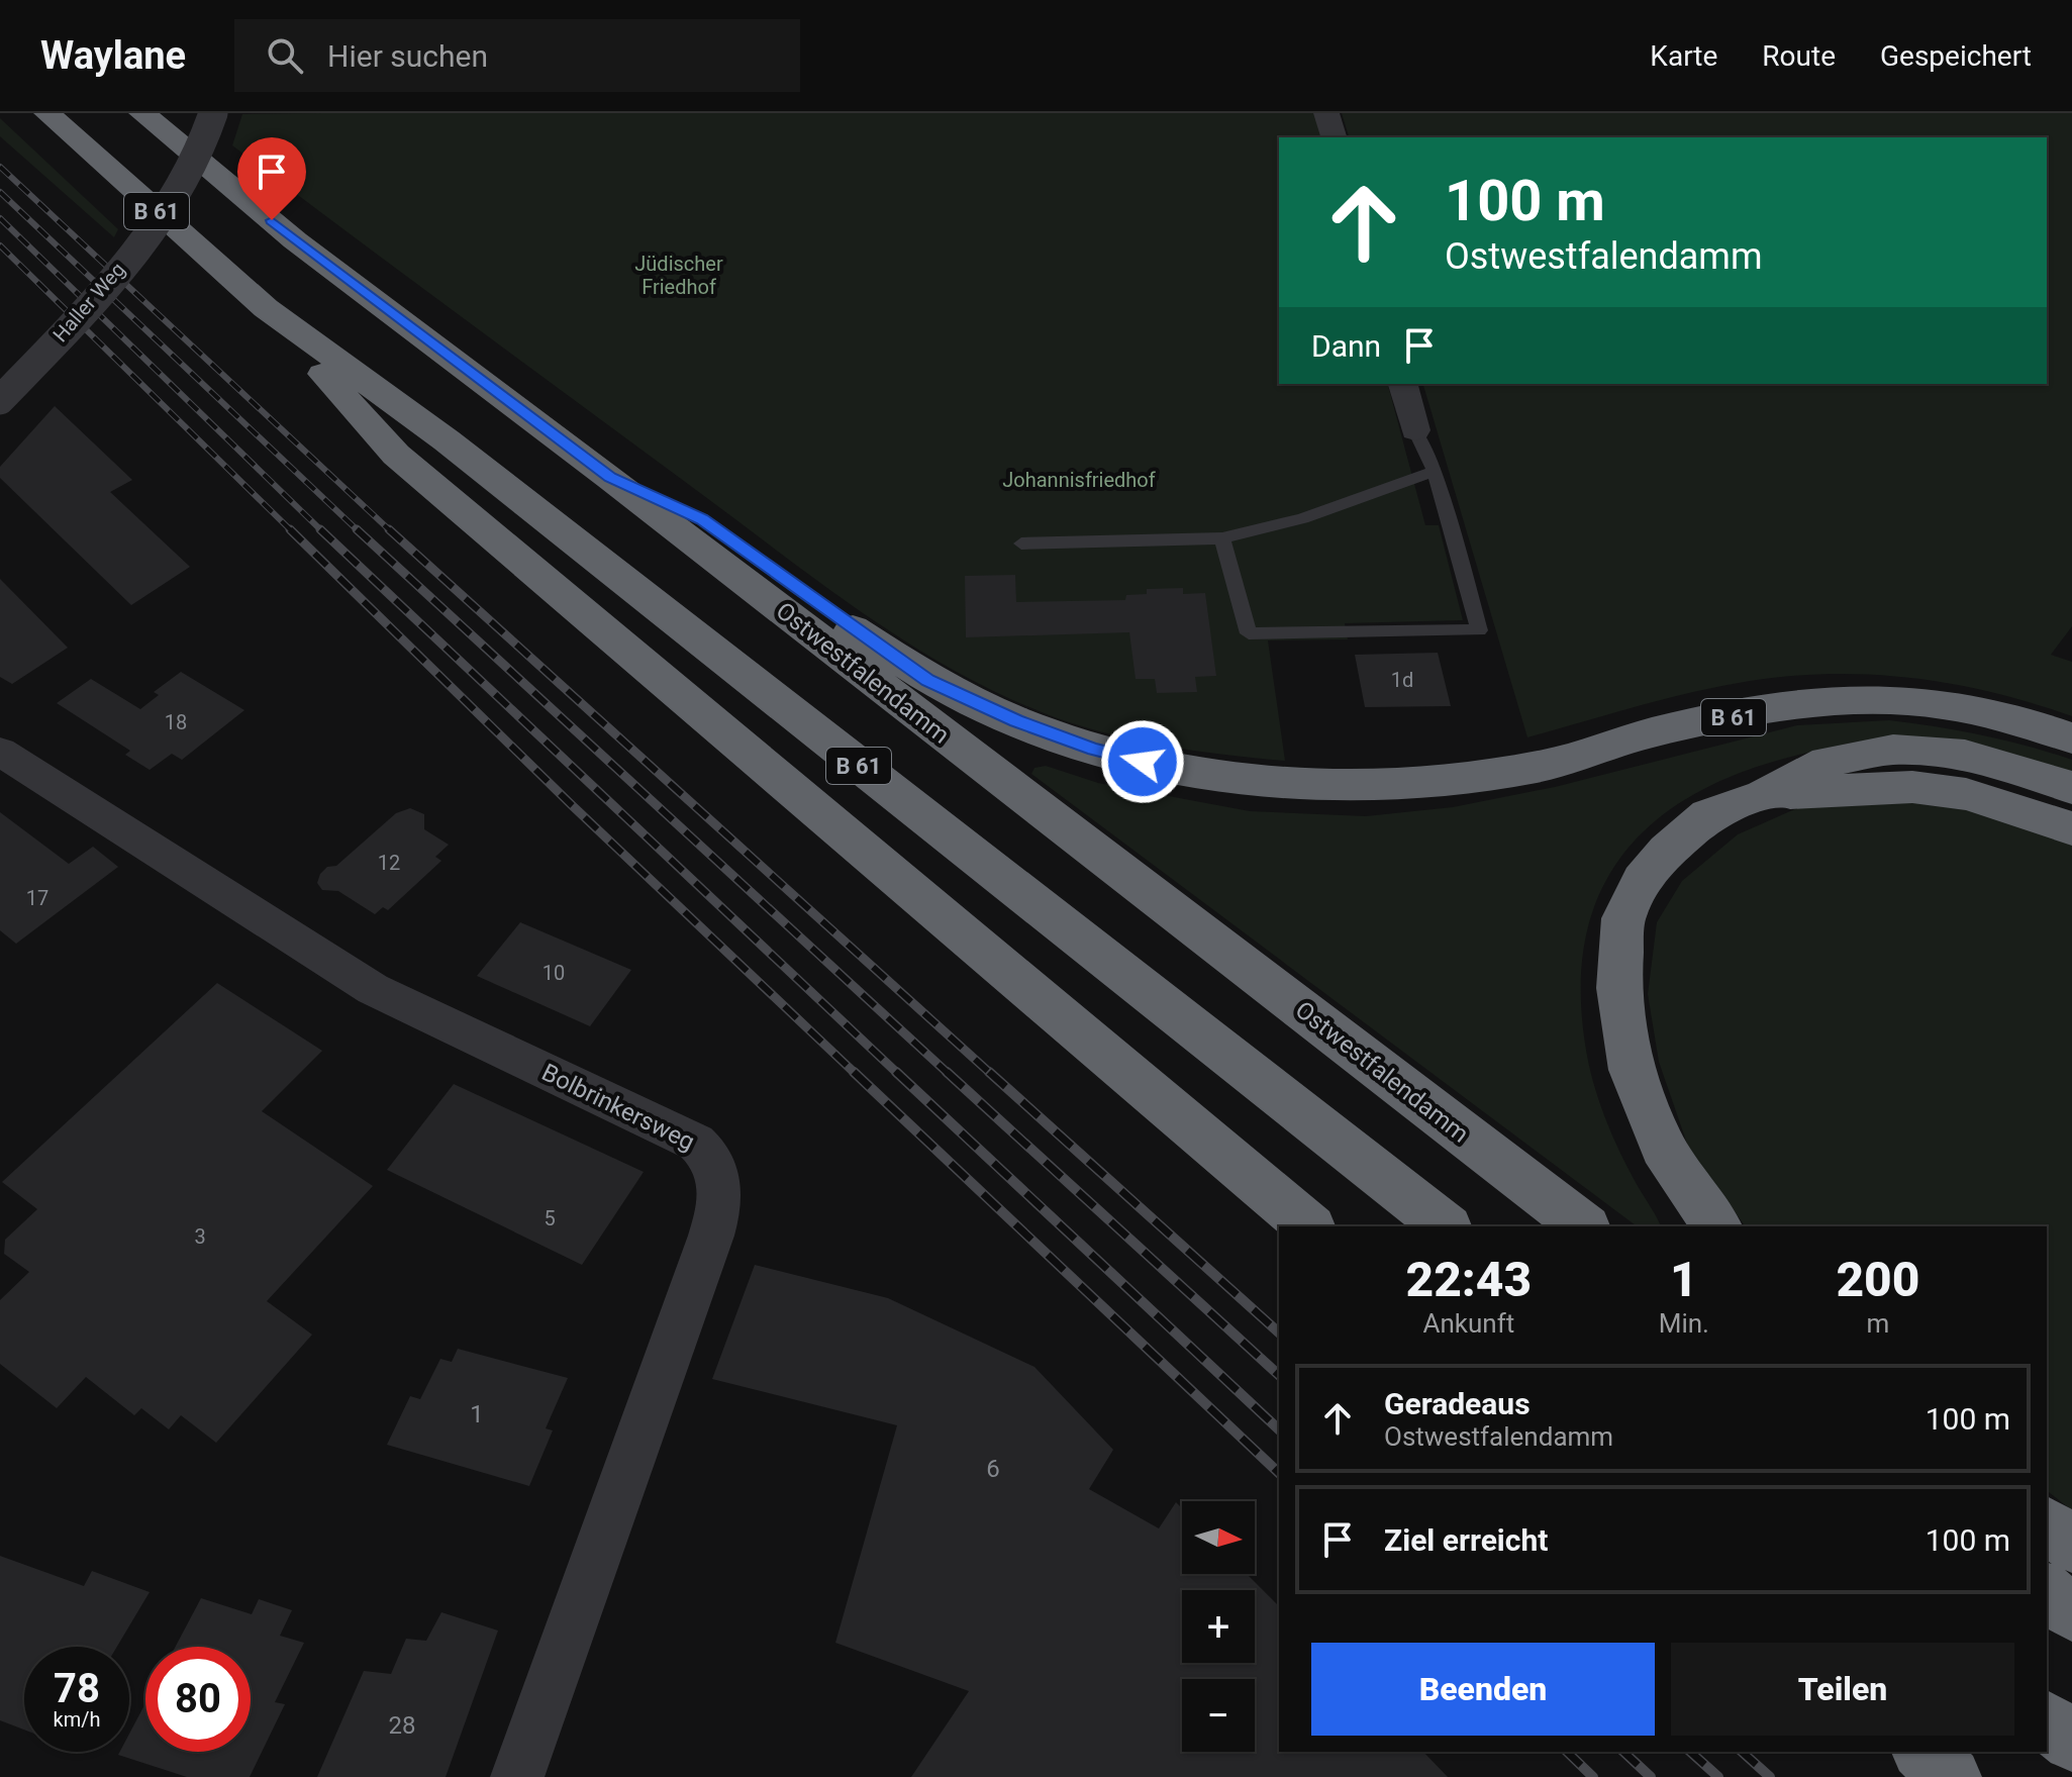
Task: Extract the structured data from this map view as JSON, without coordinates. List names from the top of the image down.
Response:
{
  "streets": {
    "highway": ["B 61", "Ostwestfalendamm"],
    "street": ["Haller Weg", "Bolbrinkersweg"]
  },
  "crossings": [
    ["B 61", "Ostwestfalendamm"]
  ],
  "parks": ["Jüdischer Friedhof", "Johannisfriedhof"],
  "house_numbers": [
    "1d",
    "18",
    "12",
    "17",
    "10",
    "5",
    "3",
    "1",
    "6",
    "28"
  ],
  "north": "right",
  "page": {
    "header": "Waylane",
    "search": "Hier suchen",
    "nav": ["Karte", "Route", "Gespeichert"],
    "turn": ["100 m", "Ostwestfalendamm"],
    "then": "Dann",
    "eta": [
      "22:43",
      "Ankunft",
      "1",
      "Min.",
      "200",
      "m"
    ],
    "list": [
      {
        "name": "Geradeaus",
        "note": "Ostwestfalendamm",
        "value": "100 m"
      },
      {
        "name": "Ziel erreicht",
        "value": "100 m"
      }
    ],
    "map_buttons": ["+", "−"],
    "buttons": ["Beenden", "Teilen"],
    "speed": "78 km/h",
    "limit": "80"
  }
}
